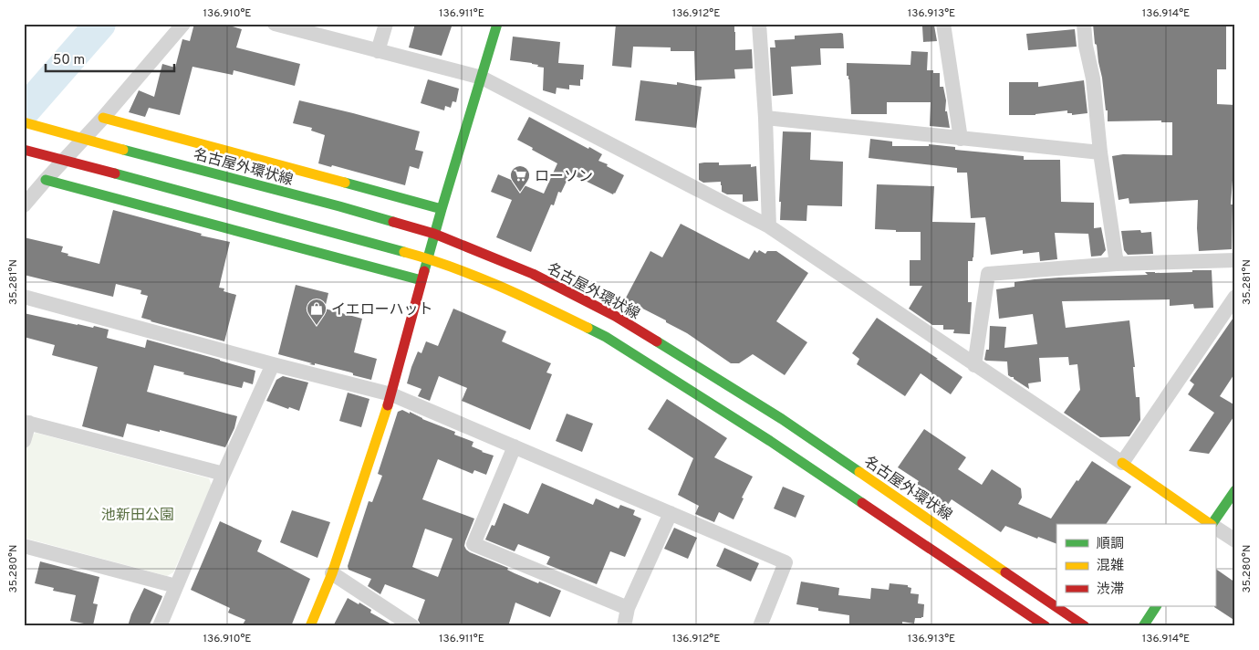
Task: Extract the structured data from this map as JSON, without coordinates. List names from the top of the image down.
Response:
{
  "streets": {
    "main road": ["名古屋外環状線"]
  },
  "parks": ["池新田公園"],
  "places": {
    "supermarket": ["ローソン"],
    "shop": ["イエローハット"]
  },
  "legend": ["順調", "混雑", "渋滞"],
  "scale_bar": "50 m",
  "coordinates": [
    "136.910°E",
    "136.911°E",
    "136.912°E",
    "136.913°E",
    "136.914°E",
    "35.281°N",
    "35.280°N"
  ]
}
